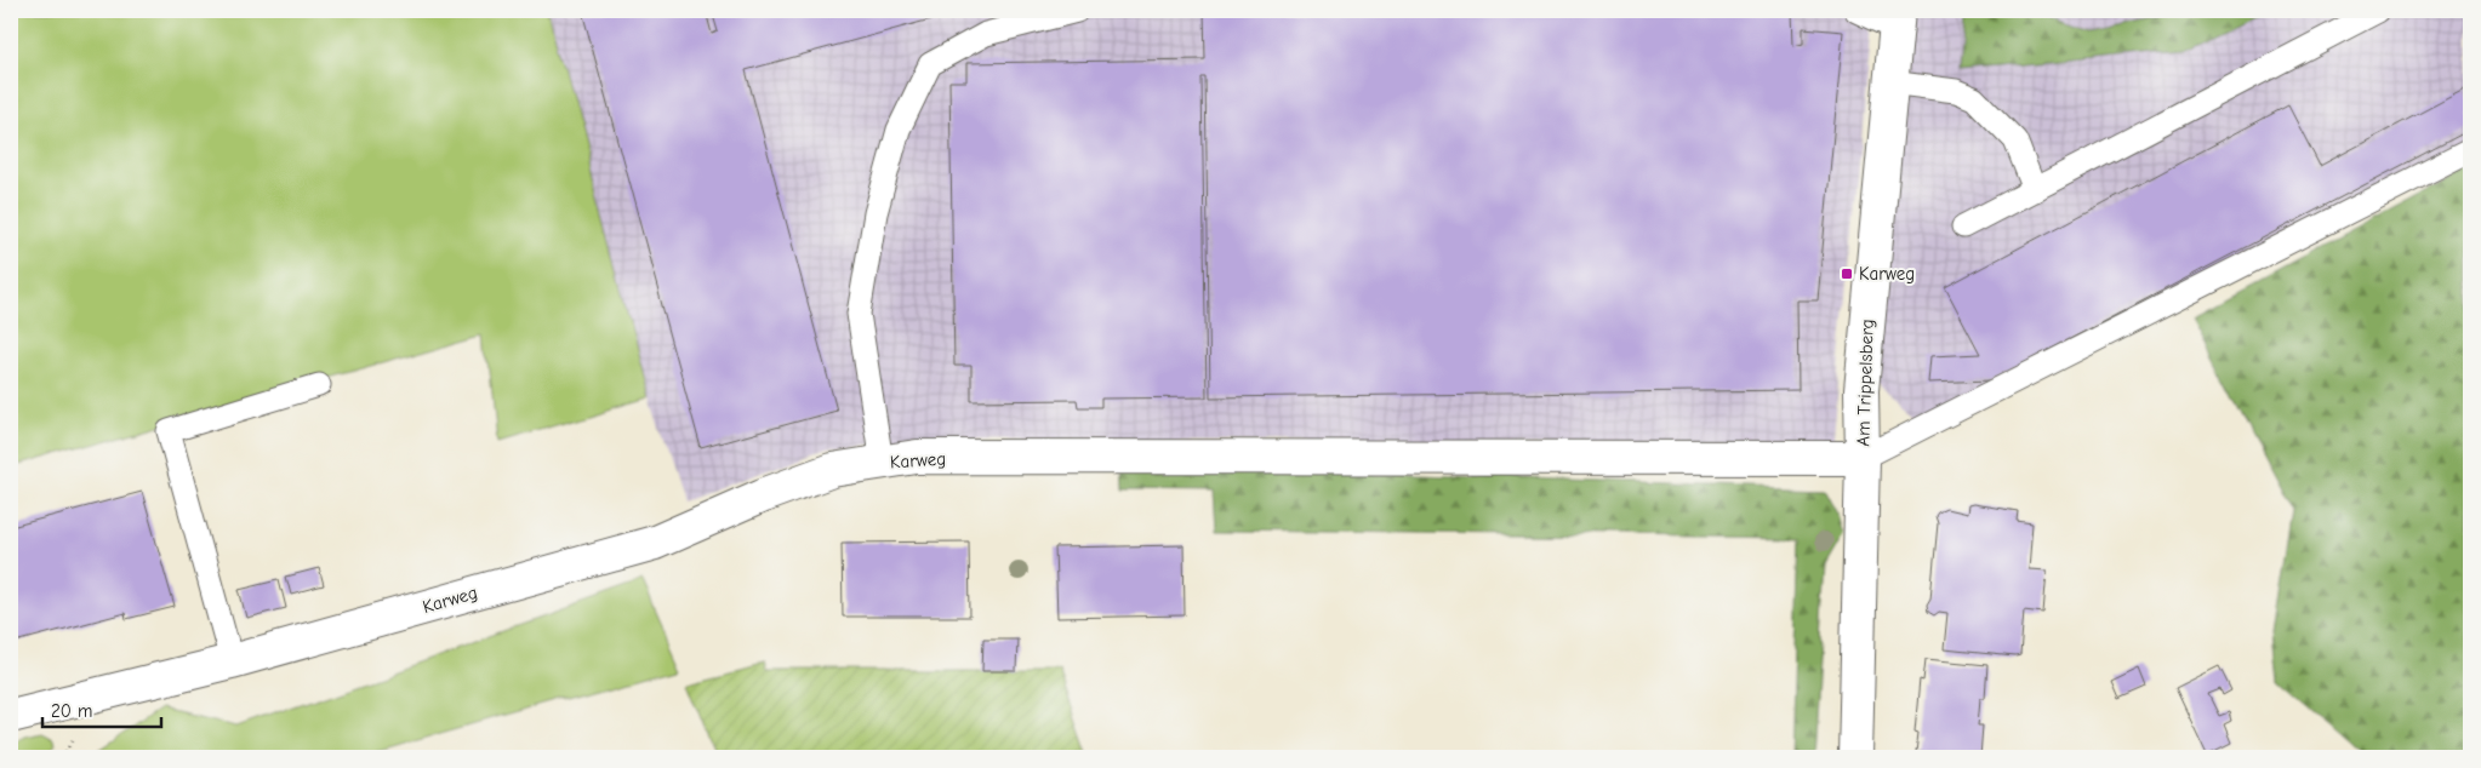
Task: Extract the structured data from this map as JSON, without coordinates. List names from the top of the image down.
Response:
{
  "streets": {
    "street": ["Am Trippelsberg", "Karweg"]
  },
  "crossings": [
    ["Am Trippelsberg", "Karweg"]
  ],
  "places": {
    "transit": ["Karweg"]
  },
  "scale_bar": "20 m"
}
